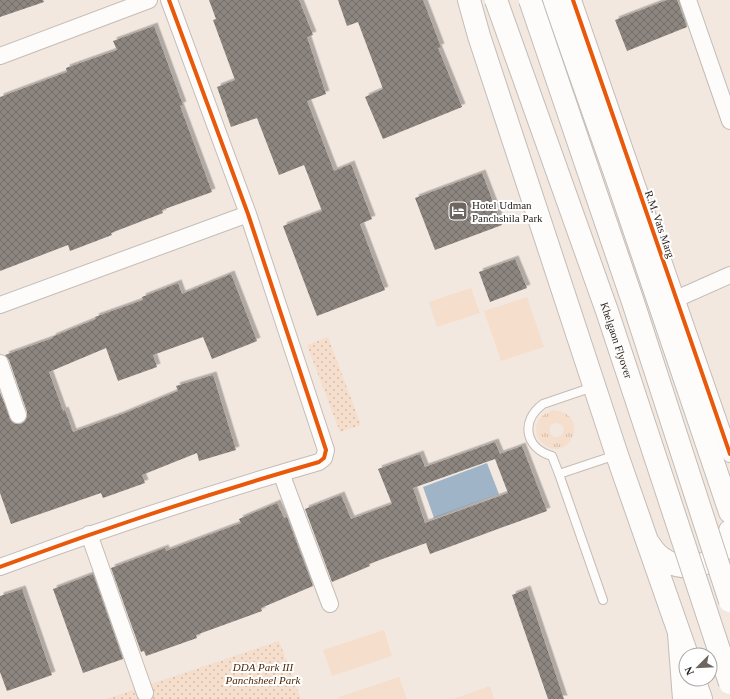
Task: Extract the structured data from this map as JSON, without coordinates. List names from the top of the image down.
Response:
{
  "streets": {
    "main road": ["Khelgaon Flyover"],
    "street": ["R.M. Vats Marg"]
  },
  "parks": ["DDA Park III Panchsheel Park"],
  "places": {
    "hotel": ["Hotel Udman Panchshila Park"]
  },
  "north": "bottom left"
}
